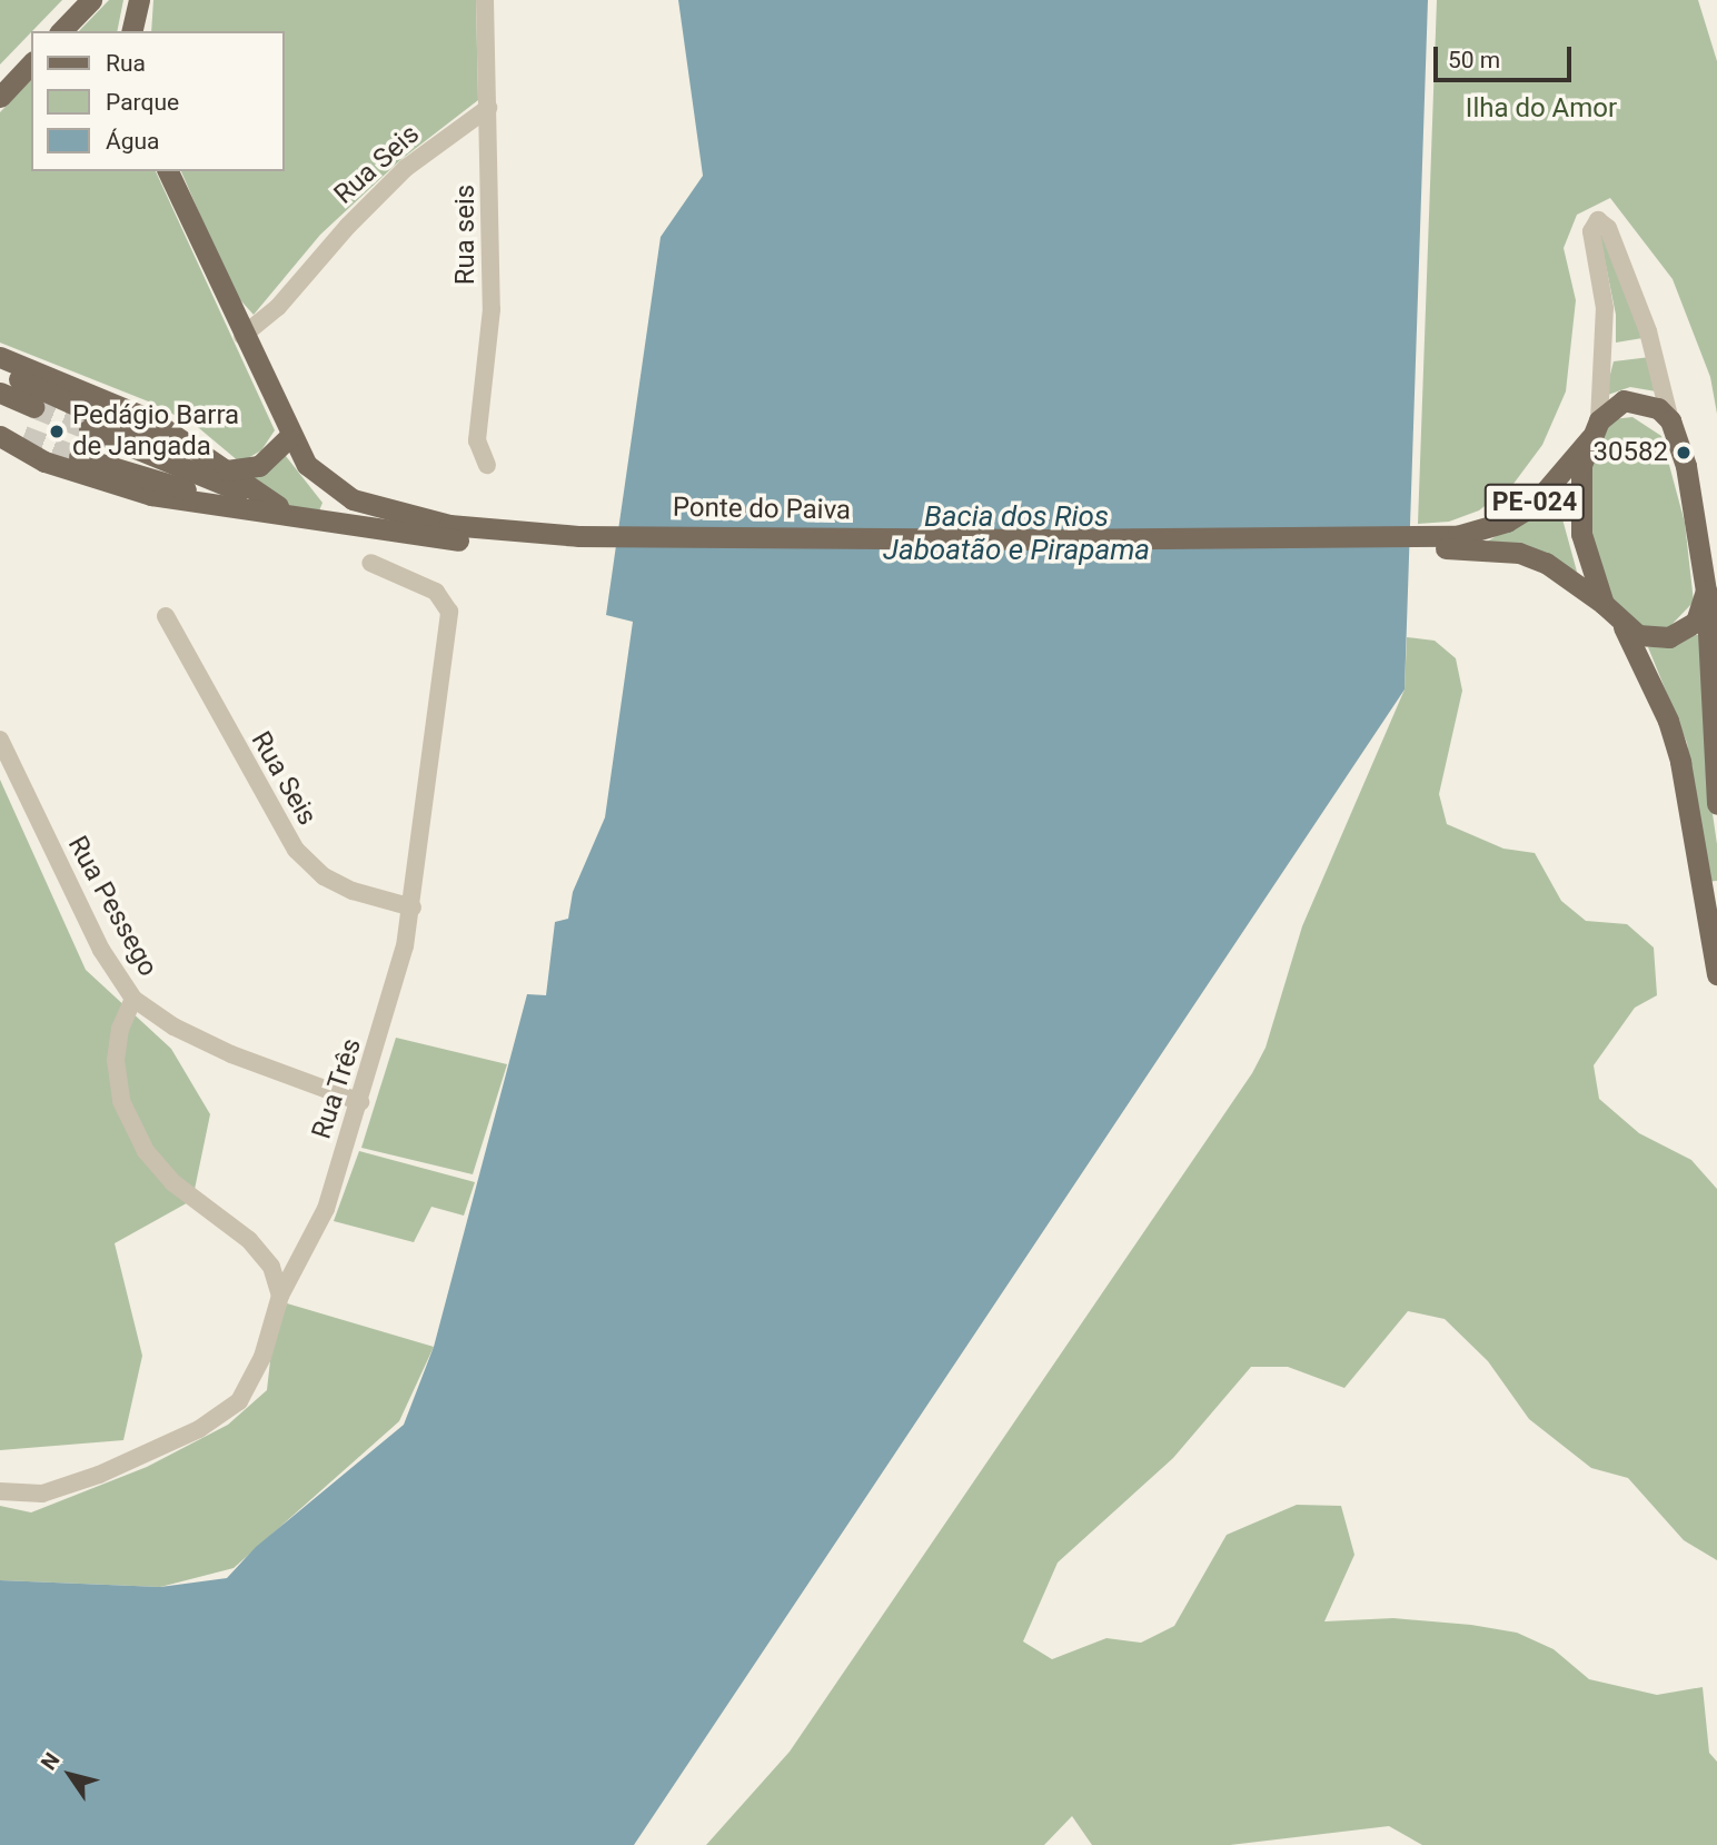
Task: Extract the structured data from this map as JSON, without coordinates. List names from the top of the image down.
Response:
{
  "streets": {
    "main road": ["PE-024", "Ponte do Paiva"],
    "street": [
      "Rua Seis",
      "Rua seis",
      "Rua Pessego",
      "Rua Três"
    ]
  },
  "crossings": [
    ["Rua Seis", "Rua seis"],
    ["Rua Seis", "Rua Três"],
    ["PE-024", "Ponte do Paiva"],
    ["Rua Pessego", "Rua Três"]
  ],
  "water": ["Bacia dos Rios Jaboatão e Pirapama"],
  "parks": ["Ilha do Amor"],
  "places": ["Pedágio Barra de Jangada", "30582"],
  "legend": ["Rua", "Parque", "Água"],
  "scale_bar": "50 m",
  "north": "top left"
}
